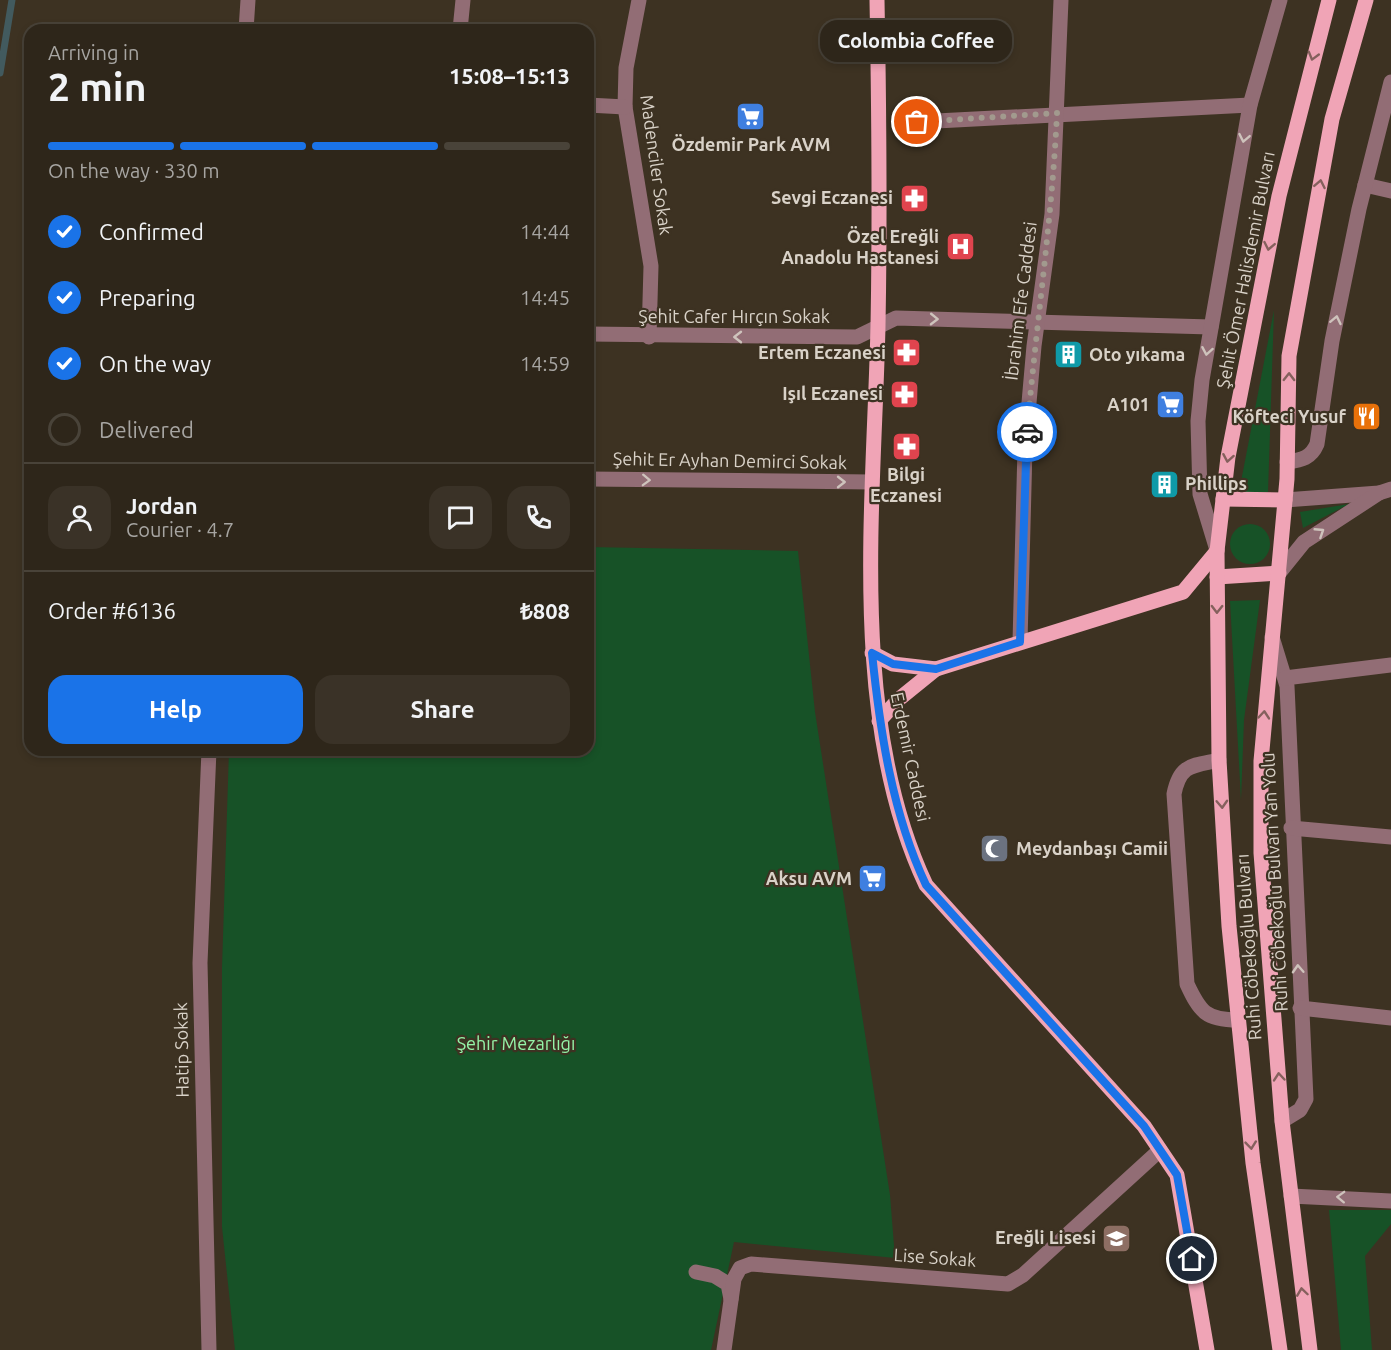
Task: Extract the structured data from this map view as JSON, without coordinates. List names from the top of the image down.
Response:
{
  "streets": {
    "main road": ["Şehit Ömer Halisdemir Bulvarı", "Erdemir Caddesi", "Ruhi Cöbekoğlu Bulvarı"],
    "street": [
      "Madenciler Sokak",
      "İbrahim Efe Caddesi",
      "Şehit Cafer Hırçın Sokak",
      "Şehit Er Ayhan Demirci Sokak",
      "Ruhi Cöbekoğlu Bulvarı Yan Yolu",
      "Hatip Sokak",
      "Lise Sokak"
    ]
  },
  "crossings": [
    ["Madenciler Sokak", "Şehit Cafer Hırçın Sokak"],
    ["Şehit Ömer Halisdemir Bulvarı", "Ruhi Cöbekoğlu Bulvarı"],
    ["İbrahim Efe Caddesi", "Şehit Cafer Hırçın Sokak"],
    ["Şehit Cafer Hırçın Sokak", "Erdemir Caddesi"],
    ["Şehit Er Ayhan Demirci Sokak", "Erdemir Caddesi"],
    ["Erdemir Caddesi", "Lise Sokak"],
    ["Ruhi Cöbekoğlu Bulvarı Yan Yolu", "Ruhi Cöbekoğlu Bulvarı"]
  ],
  "one_way": ["Şehit Er Ayhan Demirci Sokak", "Ruhi Cöbekoğlu Bulvarı Yan Yolu"],
  "parks": ["Şehir Mezarlığı"],
  "places": {
    "supermarket": ["Özdemir Park AVM", "A101", "Aksu AVM"],
    "other": ["Colombia Coffee"],
    "pharmacy": [
      "Sevgi Eczanesi",
      "Ertem Eczanesi",
      "Işıl Eczanesi",
      "Bilgi Eczanesi"
    ],
    "hospital": ["Özel Ereğli Anadolu Hastanesi"],
    "building": ["Oto yıkama", "Phillips"],
    "restaurant": ["Köfteci Yusuf"],
    "mosque": ["Meydanbaşı Camii"],
    "school or university": ["Ereğli Lisesi"]
  },
  "page": {
    "bubble": "Colombia Coffee",
    "heading": ["2 min", "Arriving in", "15:08–15:13"],
    "panel": [
      "Jordan",
      "Courier · 4.7",
      "Order #6136",
      "₺808"
    ],
    "bar": "On the way · 330 m",
    "list": [
      ["Confirmed", "14:44"],
      ["Preparing", "14:45"],
      ["On the way", "14:59"],
      "Delivered"
    ],
    "buttons": ["Help", "Share"]
  }
}
